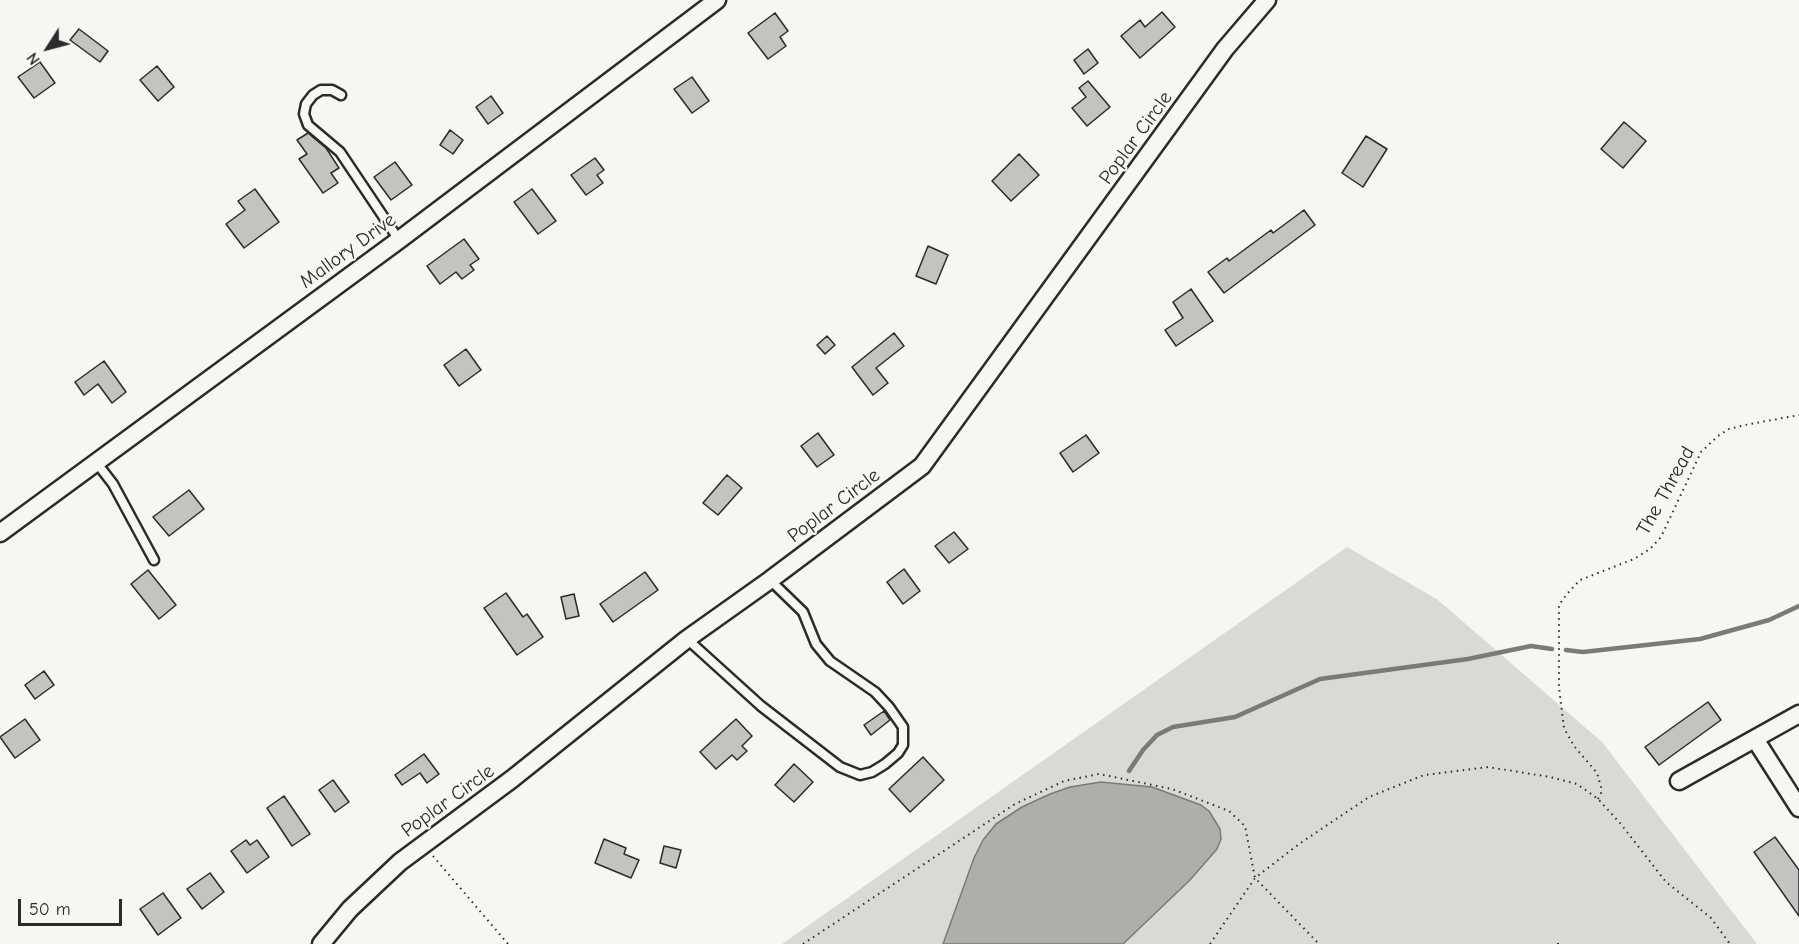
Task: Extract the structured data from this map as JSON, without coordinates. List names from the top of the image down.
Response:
{
  "streets": {
    "street": ["Poplar Circle", "Mallory Drive"],
    "path": ["The Thread"]
  },
  "scale_bar": "50 m",
  "north": "bottom left"
}
